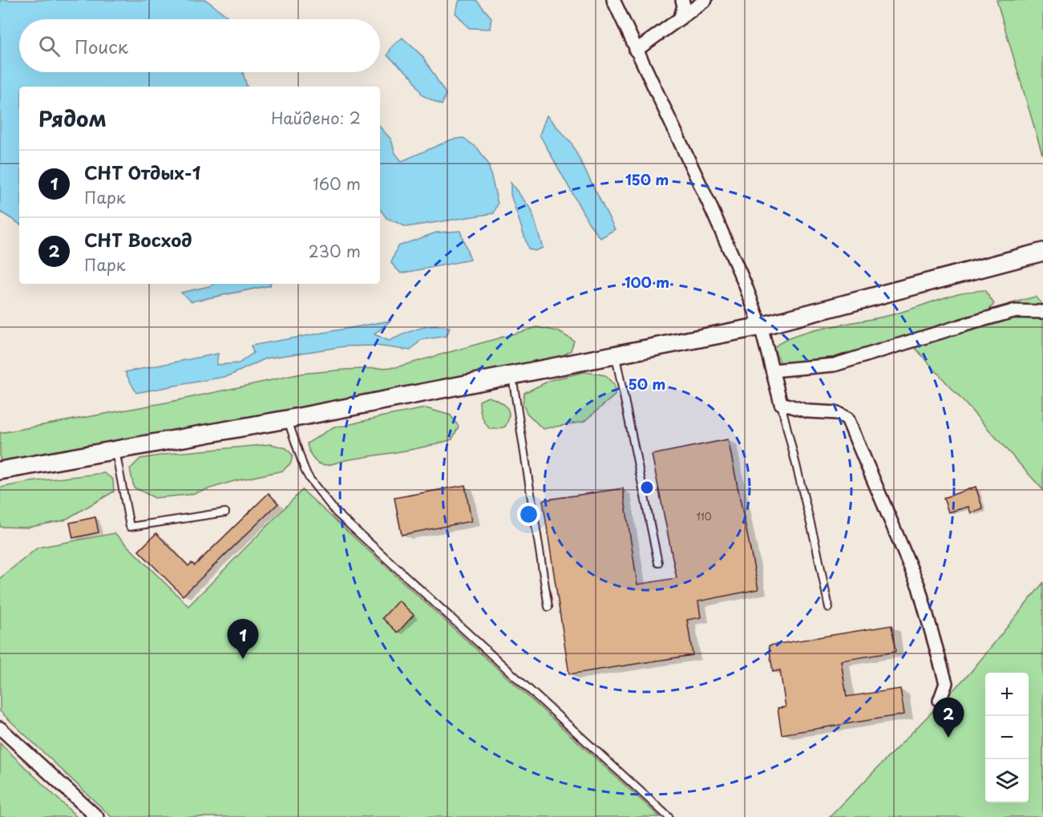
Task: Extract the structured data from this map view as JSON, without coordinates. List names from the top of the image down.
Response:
{
  "house_numbers": ["110"],
  "page": {
    "search": "Поиск",
    "heading": ["Рядом", "Найдено: 2"],
    "list": [
      {
        "mark": "1",
        "name": "СНТ Отдых-1",
        "note": "Парк",
        "value": "160 m"
      },
      {
        "mark": "2",
        "name": "СНТ Восход",
        "note": "Парк",
        "value": "230 m"
      }
    ],
    "pins": ["1", "2"],
    "map_buttons": ["+", "−"]
  },
  "rings": ["150 m", "100 m", "50 m"]
}
